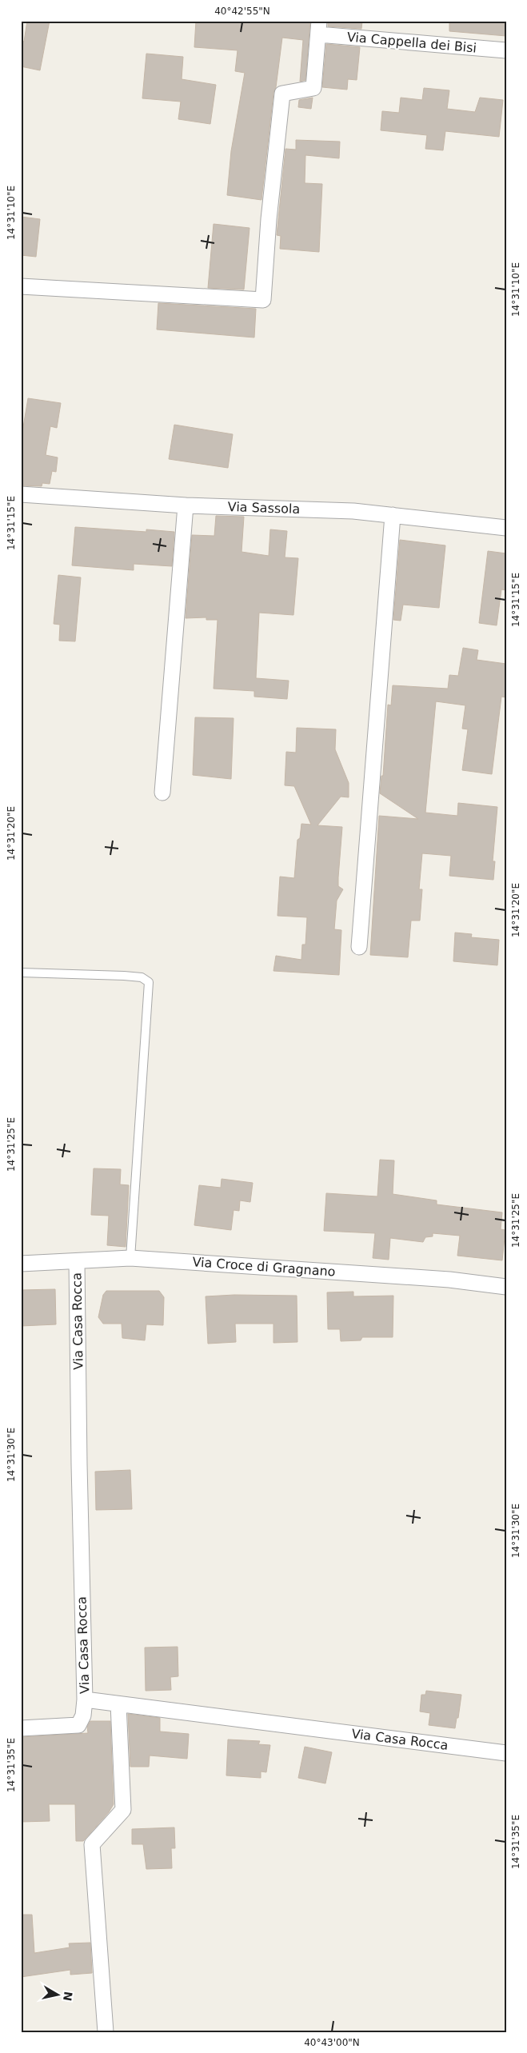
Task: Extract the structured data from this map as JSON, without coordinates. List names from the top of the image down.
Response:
{
  "streets": {
    "street": [
      "Via Cappella dei Bisi",
      "Via Sassola",
      "Via Croce di Gragnano",
      "Via Casa Rocca"
    ]
  },
  "crossings": [
    ["Via Croce di Gragnano", "Via Casa Rocca"]
  ],
  "north": "right",
  "coordinates": [
    "40°42'55\"N",
    "14°31'10\"E",
    "14°31'15\"E",
    "14°31'20\"E",
    "14°31'25\"E",
    "14°31'30\"E",
    "14°31'35\"E",
    "40°43'00\"N"
  ]
}
